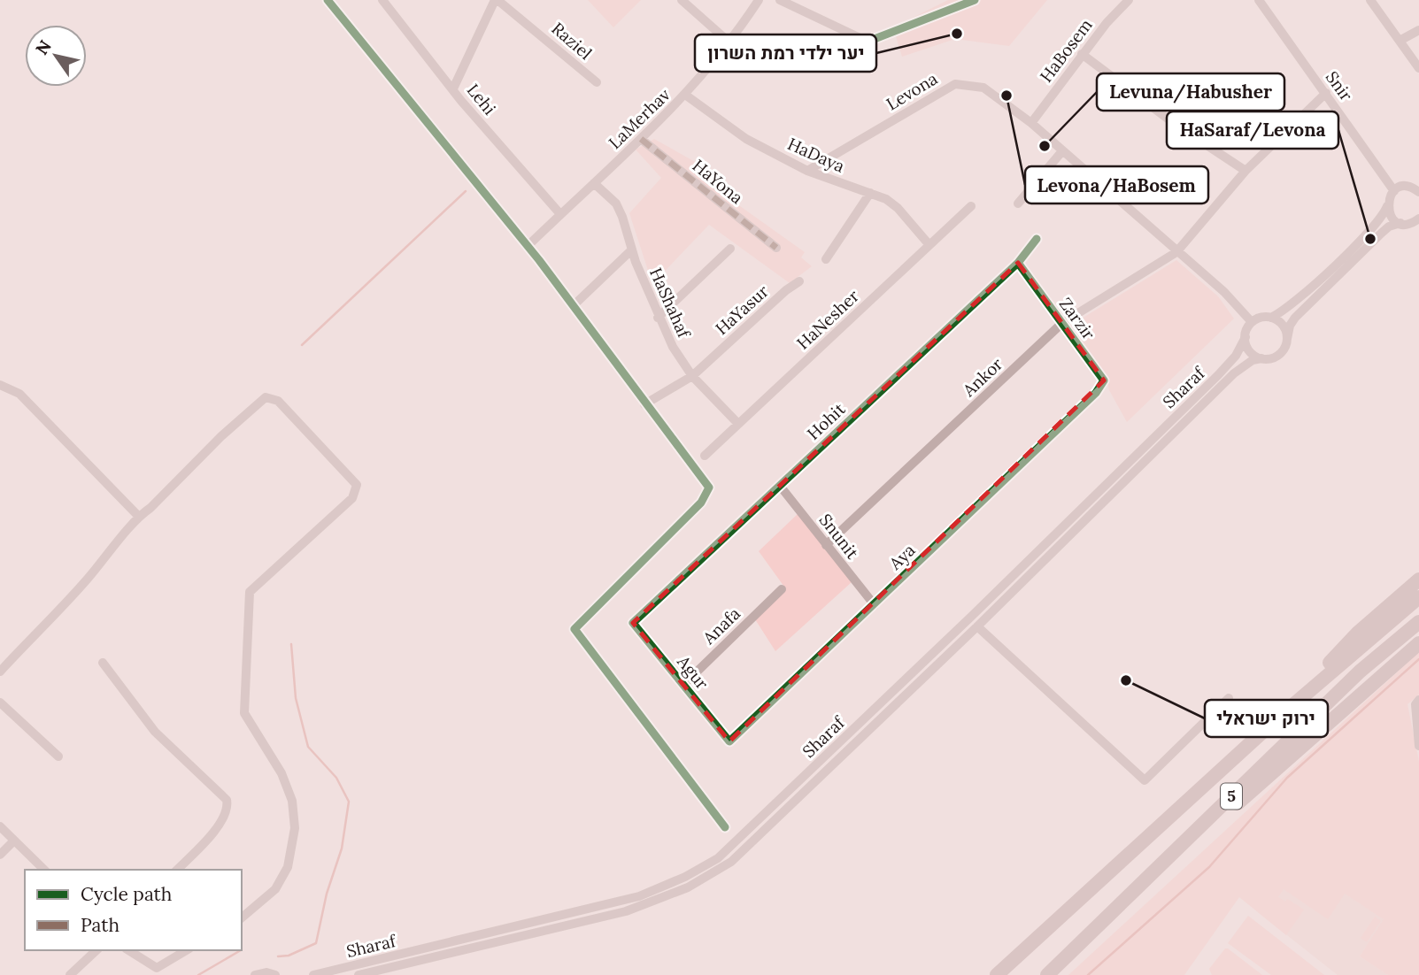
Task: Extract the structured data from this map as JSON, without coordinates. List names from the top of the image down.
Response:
{
  "streets": {
    "highway": ["5"],
    "street": [
      "Raziel",
      "HaBosem",
      "Snir",
      "Levona",
      "Lehi",
      "LaMerhav",
      "HaDaya",
      "HaYona",
      "HaShahaf",
      "HaYasur",
      "Zarzir",
      "HaNesher",
      "Ankor",
      "Sharaf",
      "Hohit",
      "Snunit",
      "Aya",
      "Anafa",
      "Agur"
    ]
  },
  "crossings": [
    ["HaBosem", "Levona"],
    ["Snir", "Ankor"],
    ["Levona", "HaDaya"],
    ["Levona", "Ankor"],
    ["Levona", "Sharaf"],
    ["Lehi", "LaMerhav"],
    ["LaMerhav", "HaDaya"],
    ["LaMerhav", "HaYona"],
    ["LaMerhav", "HaShahaf"],
    ["HaDaya", "HaNesher"],
    ["HaShahaf", "HaYasur"],
    ["HaShahaf", "HaNesher"],
    ["Zarzir", "Ankor"],
    ["Zarzir", "Hohit"],
    ["Zarzir", "Aya"],
    ["Ankor", "Snunit"],
    ["Hohit", "Snunit"],
    ["Hohit", "Agur"],
    ["Snunit", "Aya"],
    ["Aya", "Agur"],
    ["Anafa", "Agur"]
  ],
  "places": [
    "יער ילדי רמת השרון",
    "Levona/HaBosem",
    "Levuna/Habusher",
    "HaSaraf/Levona",
    "ירוק ישראלי"
  ],
  "legend": ["Cycle path", "Path"],
  "north": "top left"
}
